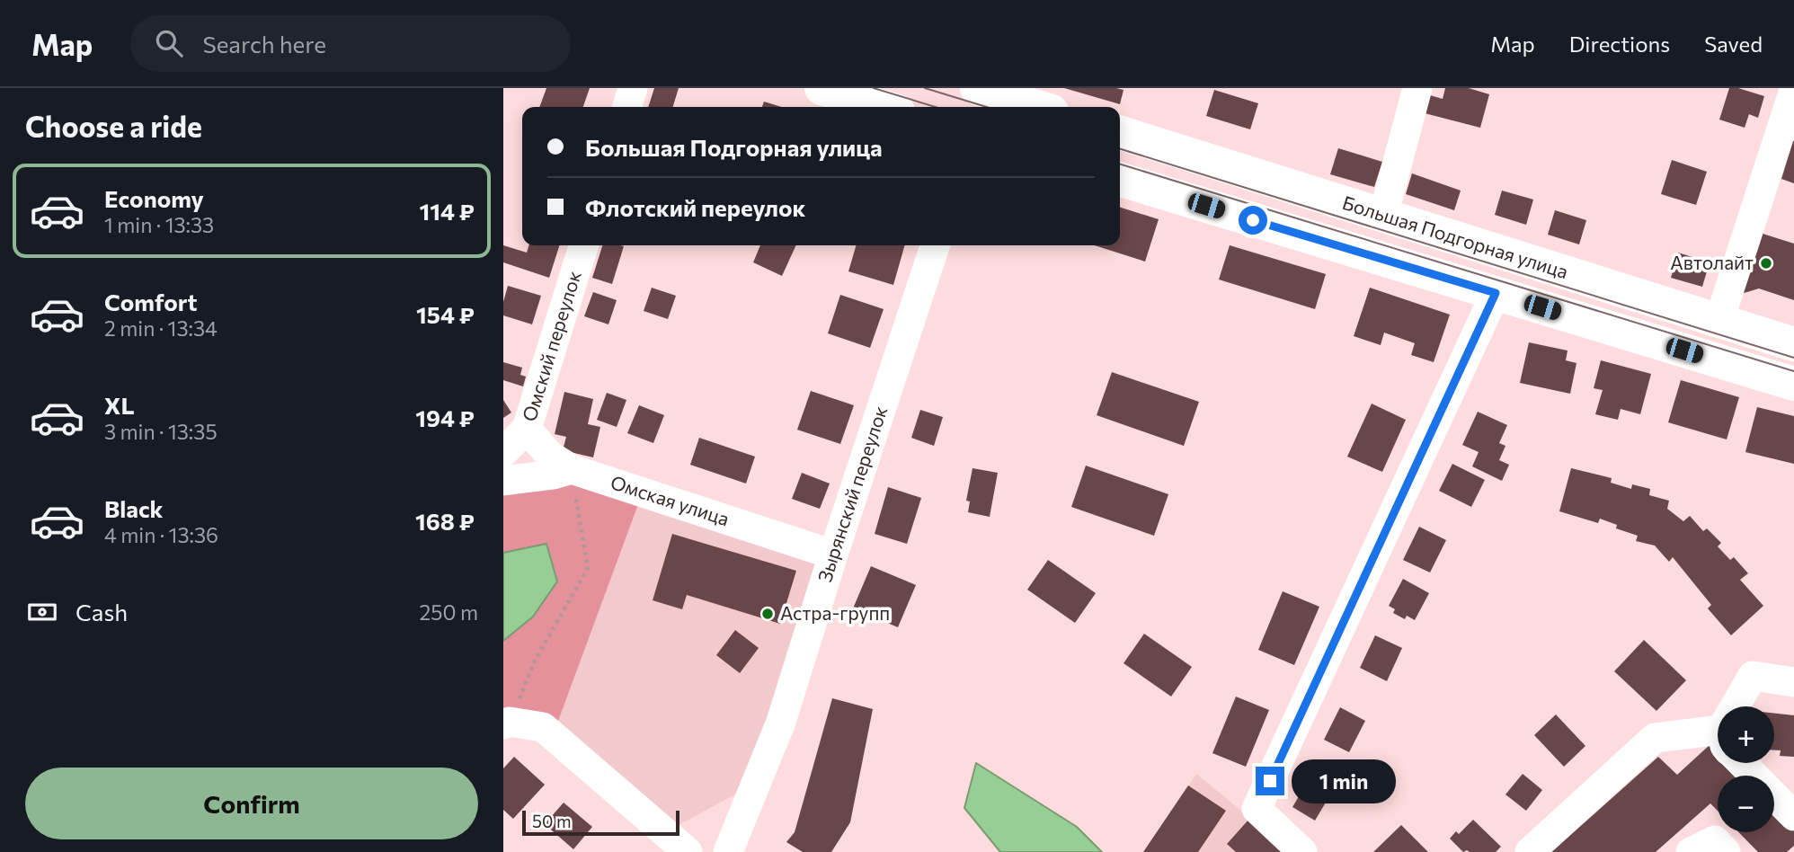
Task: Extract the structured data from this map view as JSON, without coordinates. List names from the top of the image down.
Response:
{
  "streets": {
    "main road": ["Большая Подгорная улица"],
    "street": ["Омский переулок", "Зырянский переулок", "Омская улица"]
  },
  "crossings": [
    ["Омский переулок", "Омская улица"],
    ["Зырянский переулок", "Омская улица"]
  ],
  "places": ["Автолайт", "Астра-групп"],
  "scale_bar": "50 m",
  "page": {
    "header": "Map",
    "search": "Search here",
    "nav": ["Map", "Directions", "Saved"],
    "heading": "Choose a ride",
    "banner": ["Большая Подгорная улица", "Флотский переулок"],
    "list": [
      {
        "name": "Economy",
        "note": "1 min · 13:33",
        "value": "114 ₽"
      },
      {
        "name": "Comfort",
        "note": "2 min · 13:34",
        "value": "154 ₽"
      },
      {
        "name": "XL",
        "note": "3 min · 13:35",
        "value": "194 ₽"
      },
      {
        "name": "Black",
        "note": "4 min · 13:36",
        "value": "168 ₽"
      }
    ],
    "pay": ["Cash", "250 m"],
    "map_buttons": ["+", "−"],
    "buttons": "Confirm",
    "bubble": "1 min",
    "scale": "50 m"
  }
}
